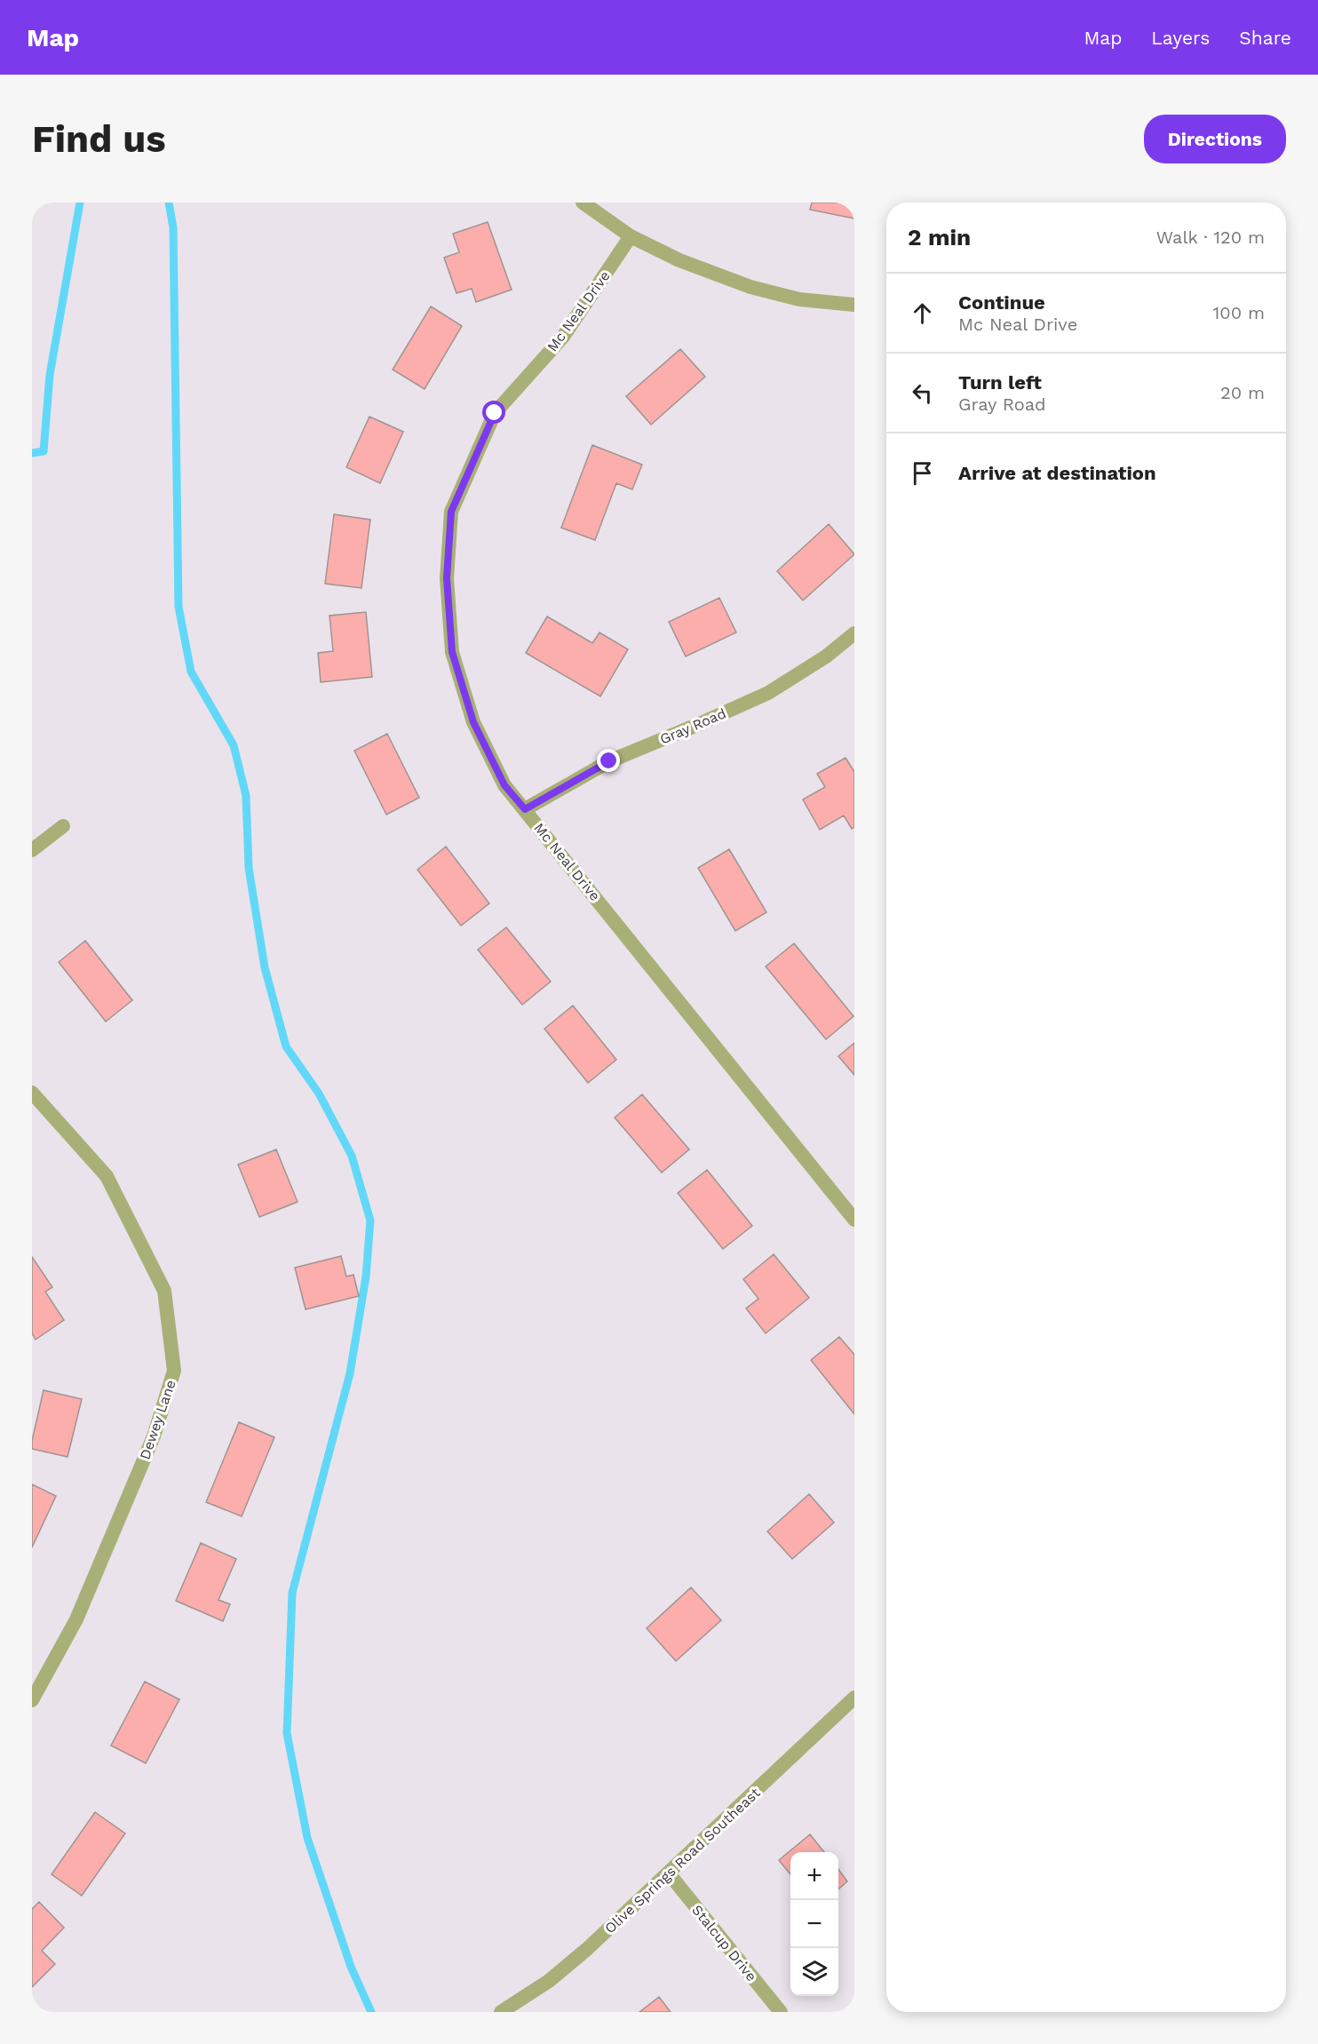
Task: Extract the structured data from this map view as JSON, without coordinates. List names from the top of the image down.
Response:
{
  "streets": {
    "street": [
      "Mc Neal Drive",
      "Gray Road",
      "Dewey Lane",
      "Olive Springs Road Southeast",
      "Stalcup Drive"
    ]
  },
  "crossings": [
    ["Mc Neal Drive", "Gray Road"],
    ["Olive Springs Road Southeast", "Stalcup Drive"]
  ],
  "page": {
    "header": "Map",
    "nav": ["Map", "Layers", "Share"],
    "buttons": "Directions",
    "title": "Find us",
    "heading": ["2 min", "Walk · 120 m"],
    "list": [
      ["Continue", "Mc Neal Drive", "100 m"],
      ["Turn left", "Gray Road", "20 m"],
      "Arrive at destination"
    ],
    "map_buttons": ["+", "−"]
  }
}
